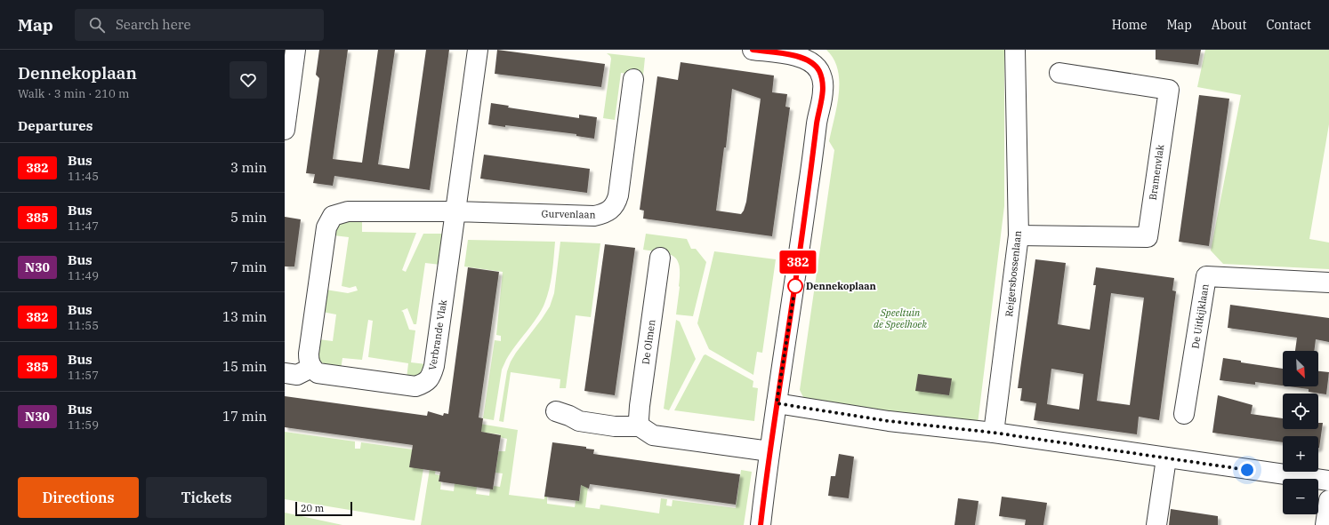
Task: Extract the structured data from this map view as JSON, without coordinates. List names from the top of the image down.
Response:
{
  "streets": {
    "street": [
      "Bramenvlak",
      "Gurvenlaan",
      "Reigersbossenlaan",
      "De Uitkijklaan",
      "Verbrande Vlak",
      "De Olmen"
    ]
  },
  "crossings": [
    ["Bramenvlak", "Reigersbossenlaan"],
    ["Gurvenlaan", "Verbrande Vlak"]
  ],
  "parks": ["Speeltuin de Speelhoek"],
  "places": ["Dennekoplaan"],
  "lines": ["bus line 382"],
  "scale_bar": "20 m",
  "north": "bottom right",
  "page": {
    "header": "Map",
    "search": "Search here",
    "nav": [
      "Home",
      "Map",
      "About",
      "Contact"
    ],
    "heading": [
      ["Dennekoplaan", "Walk · 3 min · 210 m"],
      "Departures"
    ],
    "on_map": "382",
    "list": [
      {
        "mark": "382",
        "name": "Bus",
        "note": "11:45",
        "value": "3 min"
      },
      {
        "mark": "385",
        "name": "Bus",
        "note": "11:47",
        "value": "5 min"
      },
      {
        "mark": "N30",
        "name": "Bus",
        "note": "11:49",
        "value": "7 min"
      },
      {
        "mark": "382",
        "name": "Bus",
        "note": "11:55",
        "value": "13 min"
      },
      {
        "mark": "385",
        "name": "Bus",
        "note": "11:57",
        "value": "15 min"
      },
      {
        "mark": "N30",
        "name": "Bus",
        "note": "11:59",
        "value": "17 min"
      }
    ],
    "map_buttons": ["+", "−"],
    "buttons": ["Directions", "Tickets"],
    "scale": "20 m"
  }
}
